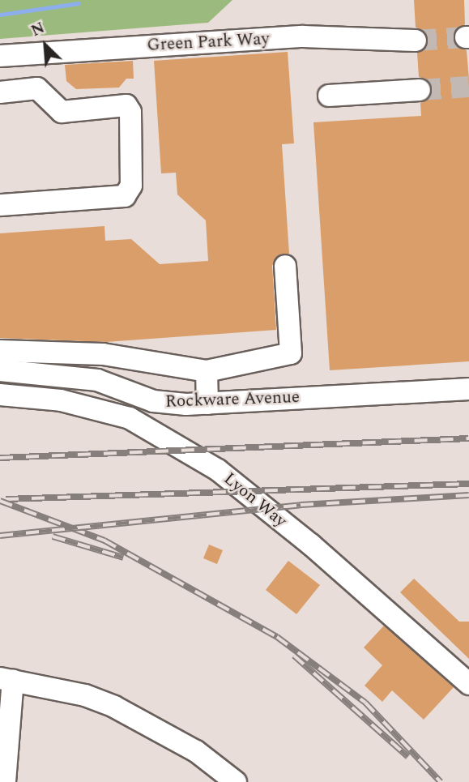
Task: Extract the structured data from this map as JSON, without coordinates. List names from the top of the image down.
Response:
{
  "streets": {
    "street": ["Green Park Way", "Rockware Avenue", "Lyon Way"]
  },
  "north": "top left"
}
